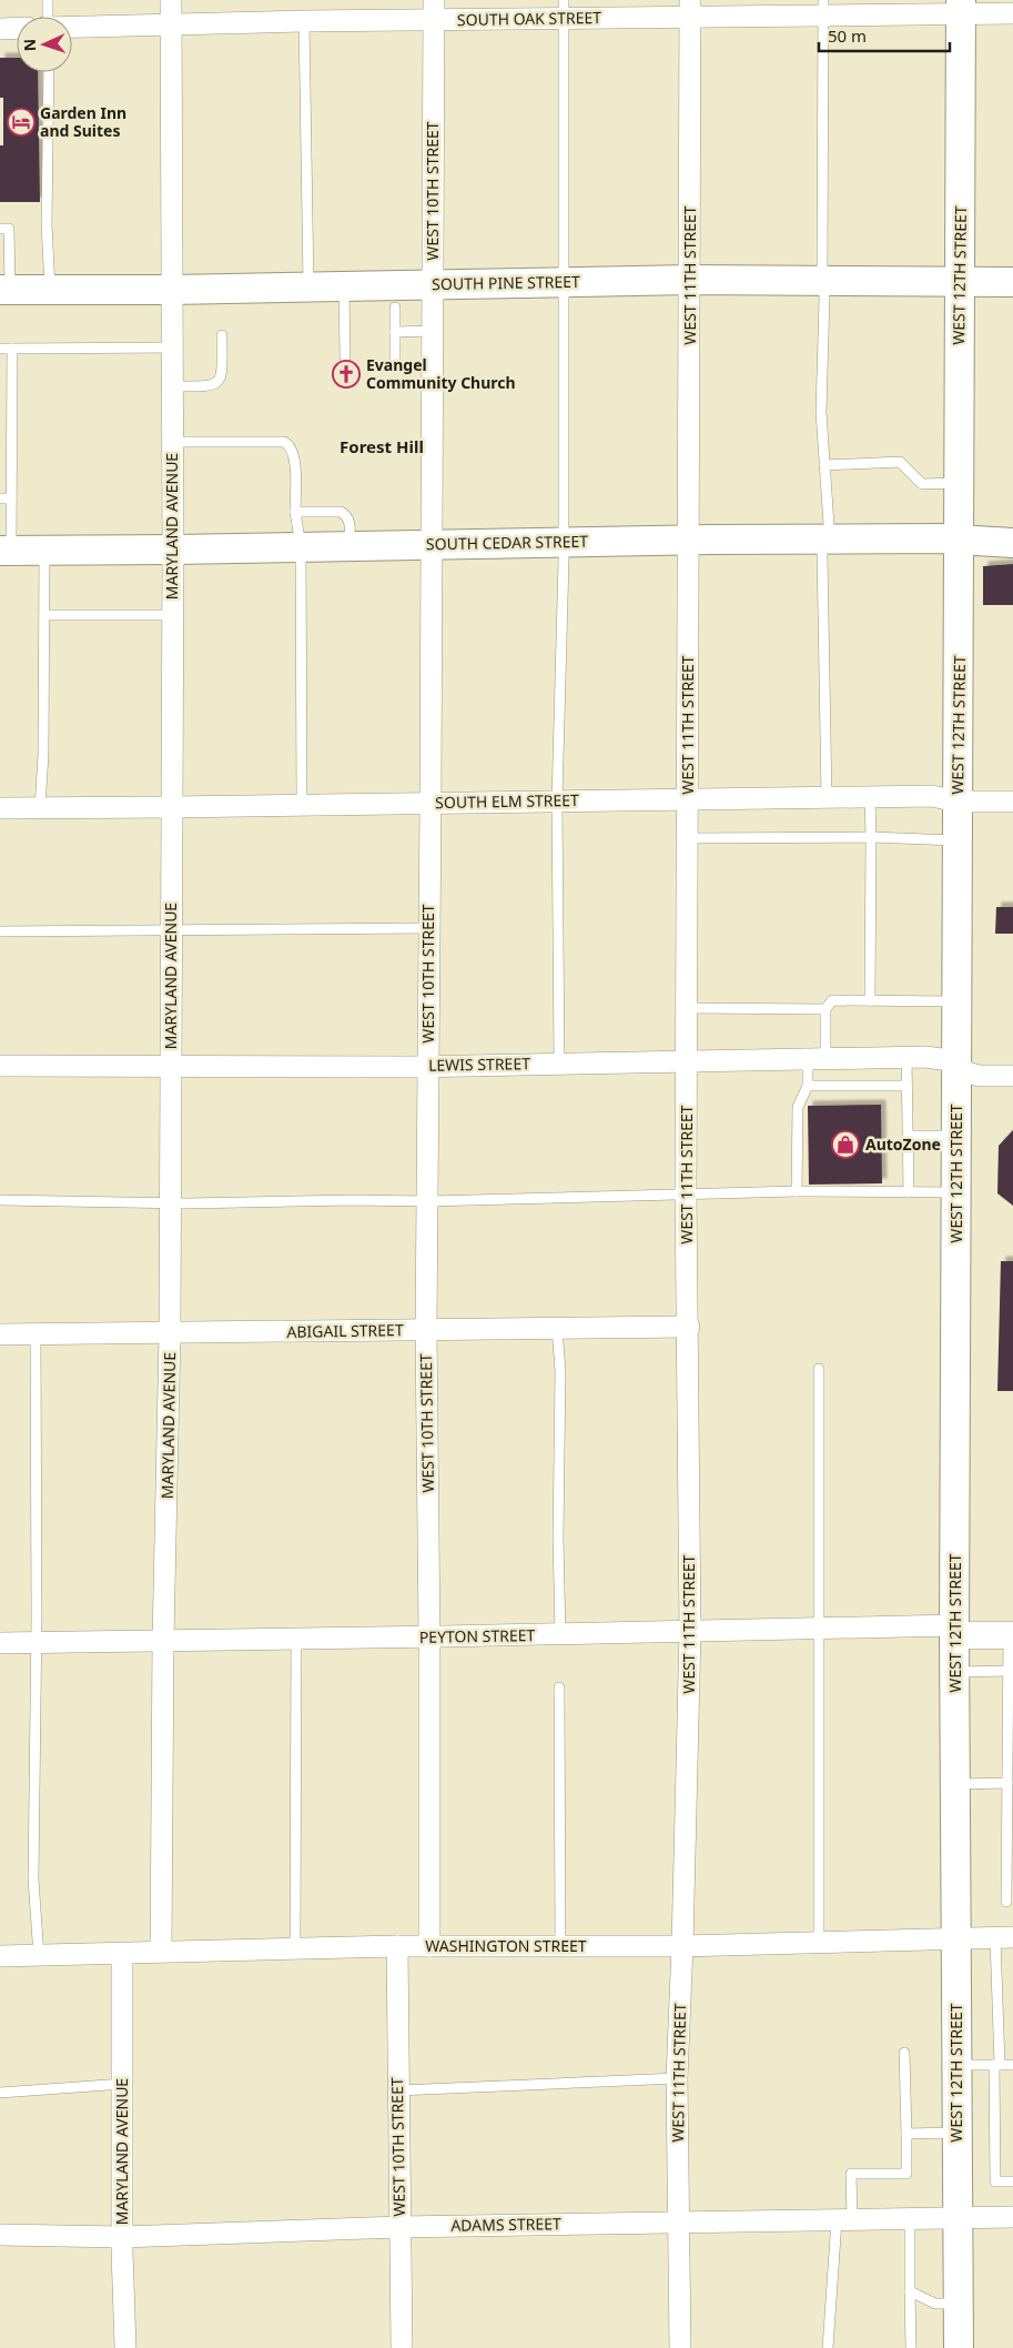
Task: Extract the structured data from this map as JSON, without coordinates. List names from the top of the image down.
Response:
{
  "streets": {
    "main road": ["WEST 12TH STREET", "SOUTH PINE STREET", "SOUTH CEDAR STREET"],
    "street": [
      "SOUTH OAK STREET",
      "WEST 10TH STREET",
      "WEST 11TH STREET",
      "MARYLAND AVENUE",
      "SOUTH ELM STREET",
      "LEWIS STREET",
      "ABIGAIL STREET",
      "PEYTON STREET",
      "WASHINGTON STREET",
      "ADAMS STREET"
    ]
  },
  "crossings": [
    ["SOUTH OAK STREET", "WEST 10TH STREET"],
    ["SOUTH OAK STREET", "WEST 11TH STREET"],
    ["SOUTH OAK STREET", "WEST 12TH STREET"],
    ["SOUTH OAK STREET", "MARYLAND AVENUE"],
    ["WEST 10TH STREET", "SOUTH PINE STREET"],
    ["WEST 10TH STREET", "SOUTH CEDAR STREET"],
    ["WEST 10TH STREET", "SOUTH ELM STREET"],
    ["WEST 10TH STREET", "LEWIS STREET"],
    ["WEST 10TH STREET", "ABIGAIL STREET"],
    ["WEST 10TH STREET", "PEYTON STREET"],
    ["WEST 10TH STREET", "WASHINGTON STREET"],
    ["WEST 10TH STREET", "ADAMS STREET"],
    ["WEST 11TH STREET", "SOUTH PINE STREET"],
    ["WEST 11TH STREET", "SOUTH CEDAR STREET"],
    ["WEST 11TH STREET", "SOUTH ELM STREET"],
    ["WEST 11TH STREET", "LEWIS STREET"],
    ["WEST 11TH STREET", "ABIGAIL STREET"],
    ["WEST 11TH STREET", "PEYTON STREET"],
    ["WEST 11TH STREET", "WASHINGTON STREET"],
    ["WEST 11TH STREET", "ADAMS STREET"],
    ["WEST 12TH STREET", "SOUTH PINE STREET"],
    ["WEST 12TH STREET", "SOUTH CEDAR STREET"],
    ["WEST 12TH STREET", "SOUTH ELM STREET"],
    ["WEST 12TH STREET", "LEWIS STREET"],
    ["WEST 12TH STREET", "PEYTON STREET"],
    ["WEST 12TH STREET", "WASHINGTON STREET"],
    ["WEST 12TH STREET", "ADAMS STREET"],
    ["SOUTH PINE STREET", "MARYLAND AVENUE"],
    ["MARYLAND AVENUE", "SOUTH CEDAR STREET"],
    ["MARYLAND AVENUE", "SOUTH ELM STREET"],
    ["MARYLAND AVENUE", "LEWIS STREET"],
    ["MARYLAND AVENUE", "ABIGAIL STREET"],
    ["MARYLAND AVENUE", "PEYTON STREET"],
    ["MARYLAND AVENUE", "WASHINGTON STREET"],
    ["MARYLAND AVENUE", "ADAMS STREET"]
  ],
  "districts": ["Forest Hill"],
  "places": {
    "hotel": ["Garden Inn and Suites"],
    "church": ["Evangel Community Church"],
    "shop": ["AutoZone"]
  },
  "scale_bar": "50 m",
  "north": "left"
}
